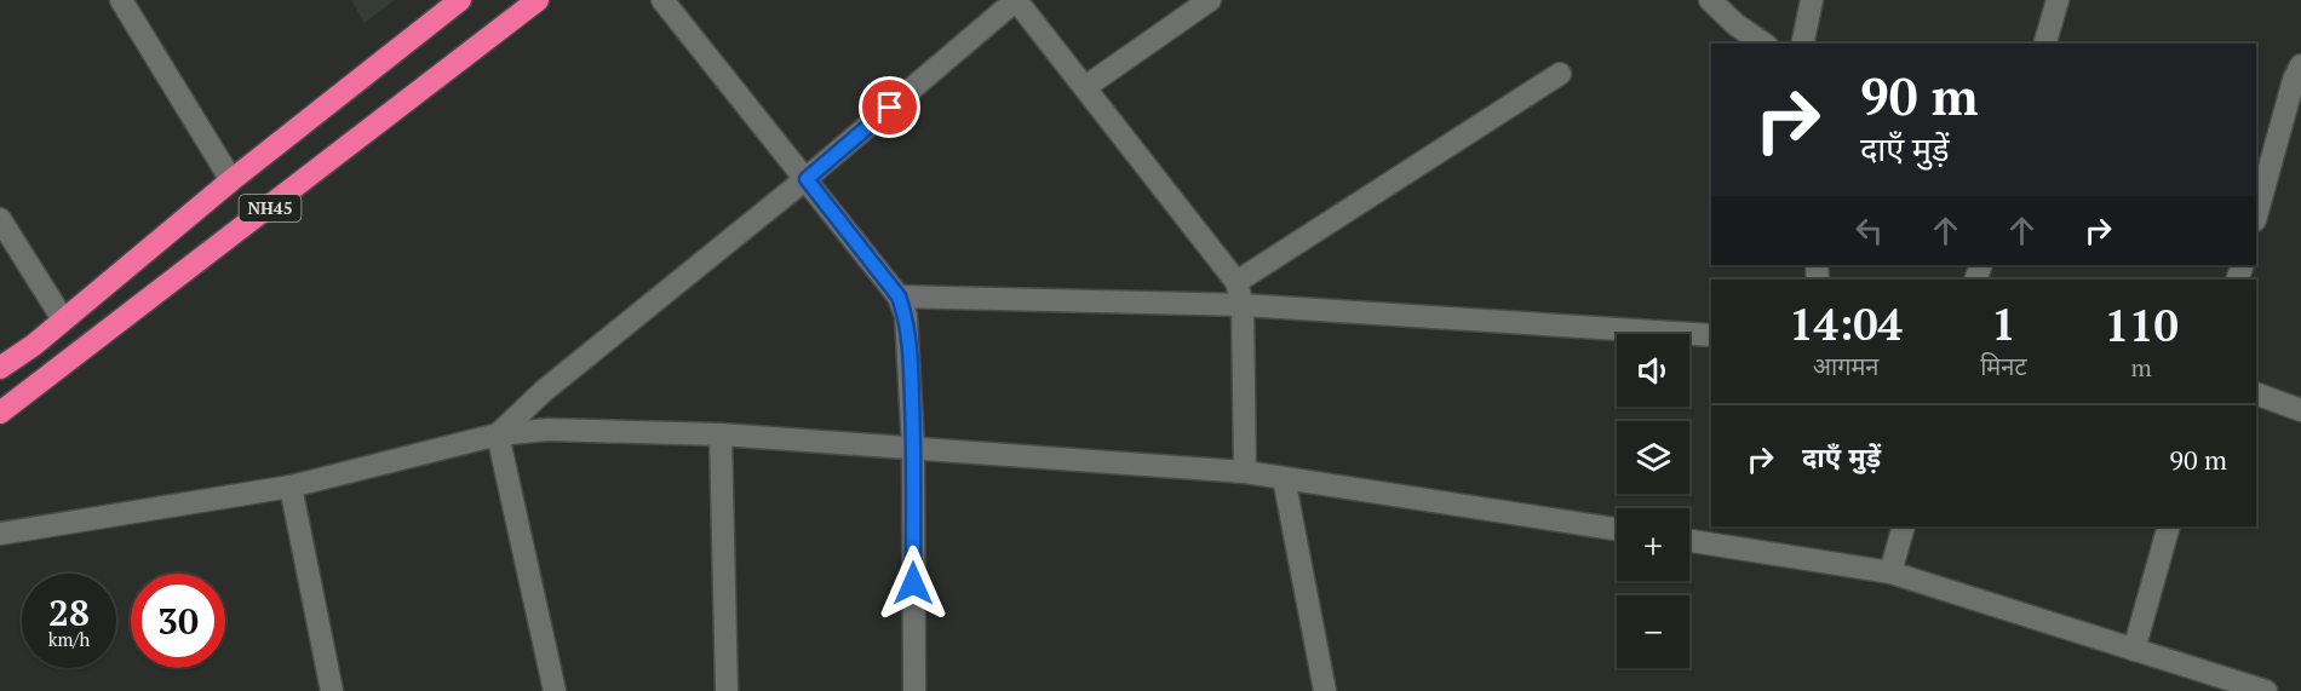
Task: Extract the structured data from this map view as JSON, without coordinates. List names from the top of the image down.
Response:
{
  "streets": {
    "highway": ["NH45"]
  },
  "page": {
    "turn": ["90 m", "दाएँ मुड़ें"],
    "eta": [
      "14:04",
      "आगमन",
      "1",
      "मिनट",
      "110",
      "m"
    ],
    "map_buttons": ["+", "−"],
    "list": [
      {
        "name": "दाएँ मुड़ें",
        "value": "90 m"
      }
    ],
    "speed": "28 km/h",
    "limit": "30"
  }
}
